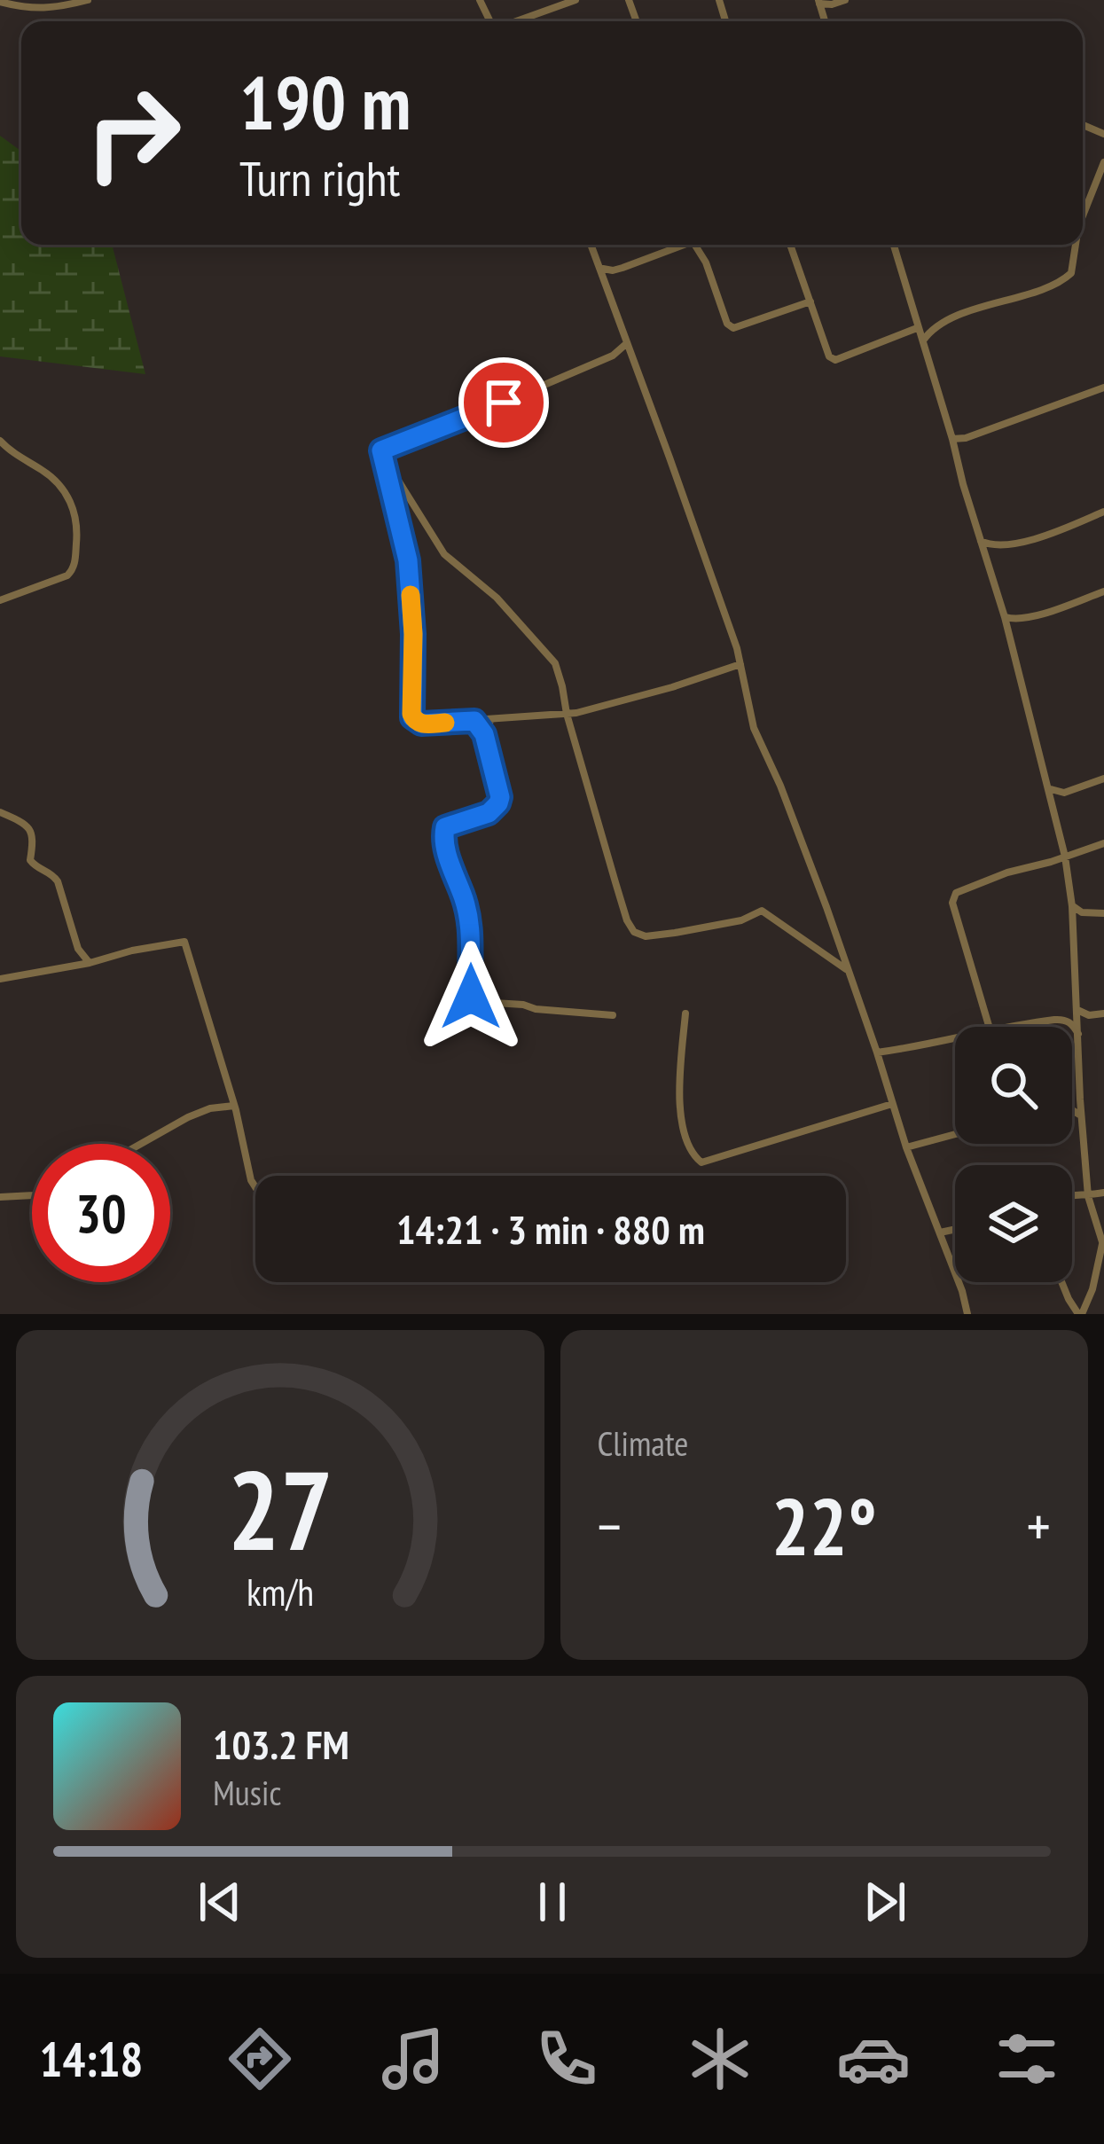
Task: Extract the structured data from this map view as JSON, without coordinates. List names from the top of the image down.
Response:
{
  "page": {
    "turn": ["190 m", "Turn right"],
    "limit": "30",
    "trip": "14:21 · 3 min · 880 m",
    "tile": "Climate",
    "heat": ["−", "22°", "+"],
    "song": ["103.2 FM", "Music"],
    "tabs": "14:18",
    "gauge": ["27", "km/h"]
  }
}
